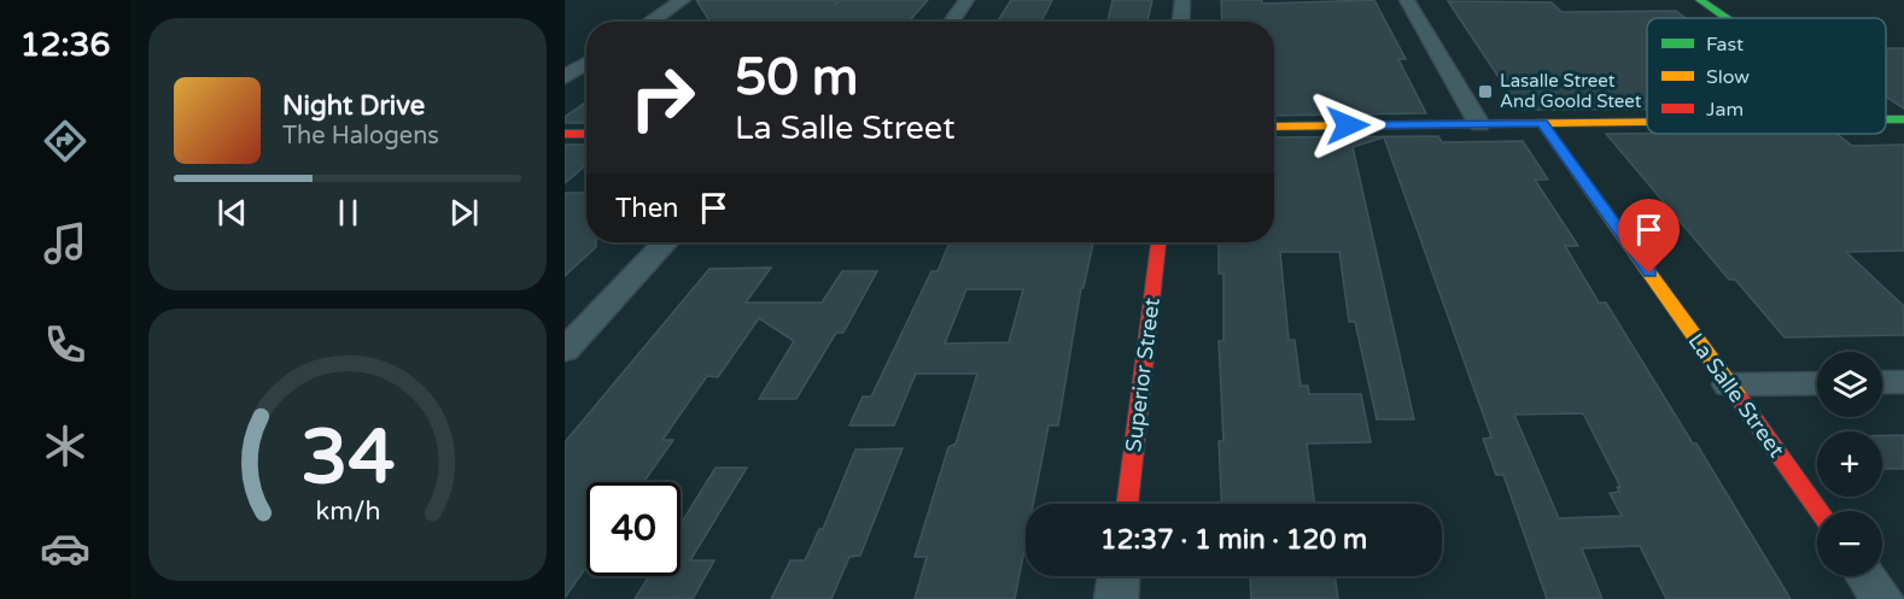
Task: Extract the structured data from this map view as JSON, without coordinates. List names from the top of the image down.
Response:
{
  "streets": {
    "street": ["Superior Street", "La Salle Street"]
  },
  "places": {
    "transit": ["Lasalle Street And Goold Steet"]
  },
  "legend": ["Fast", "Slow", "Jam"],
  "page": {
    "tabs": "12:36",
    "turn": ["50 m", "La Salle Street"],
    "song": ["Night Drive", "The Halogens"],
    "then": "Then",
    "map_buttons": ["+", "−"],
    "limit": "40",
    "trip": "12:37 · 1 min · 120 m",
    "gauge": ["34", "km/h"]
  }
}
